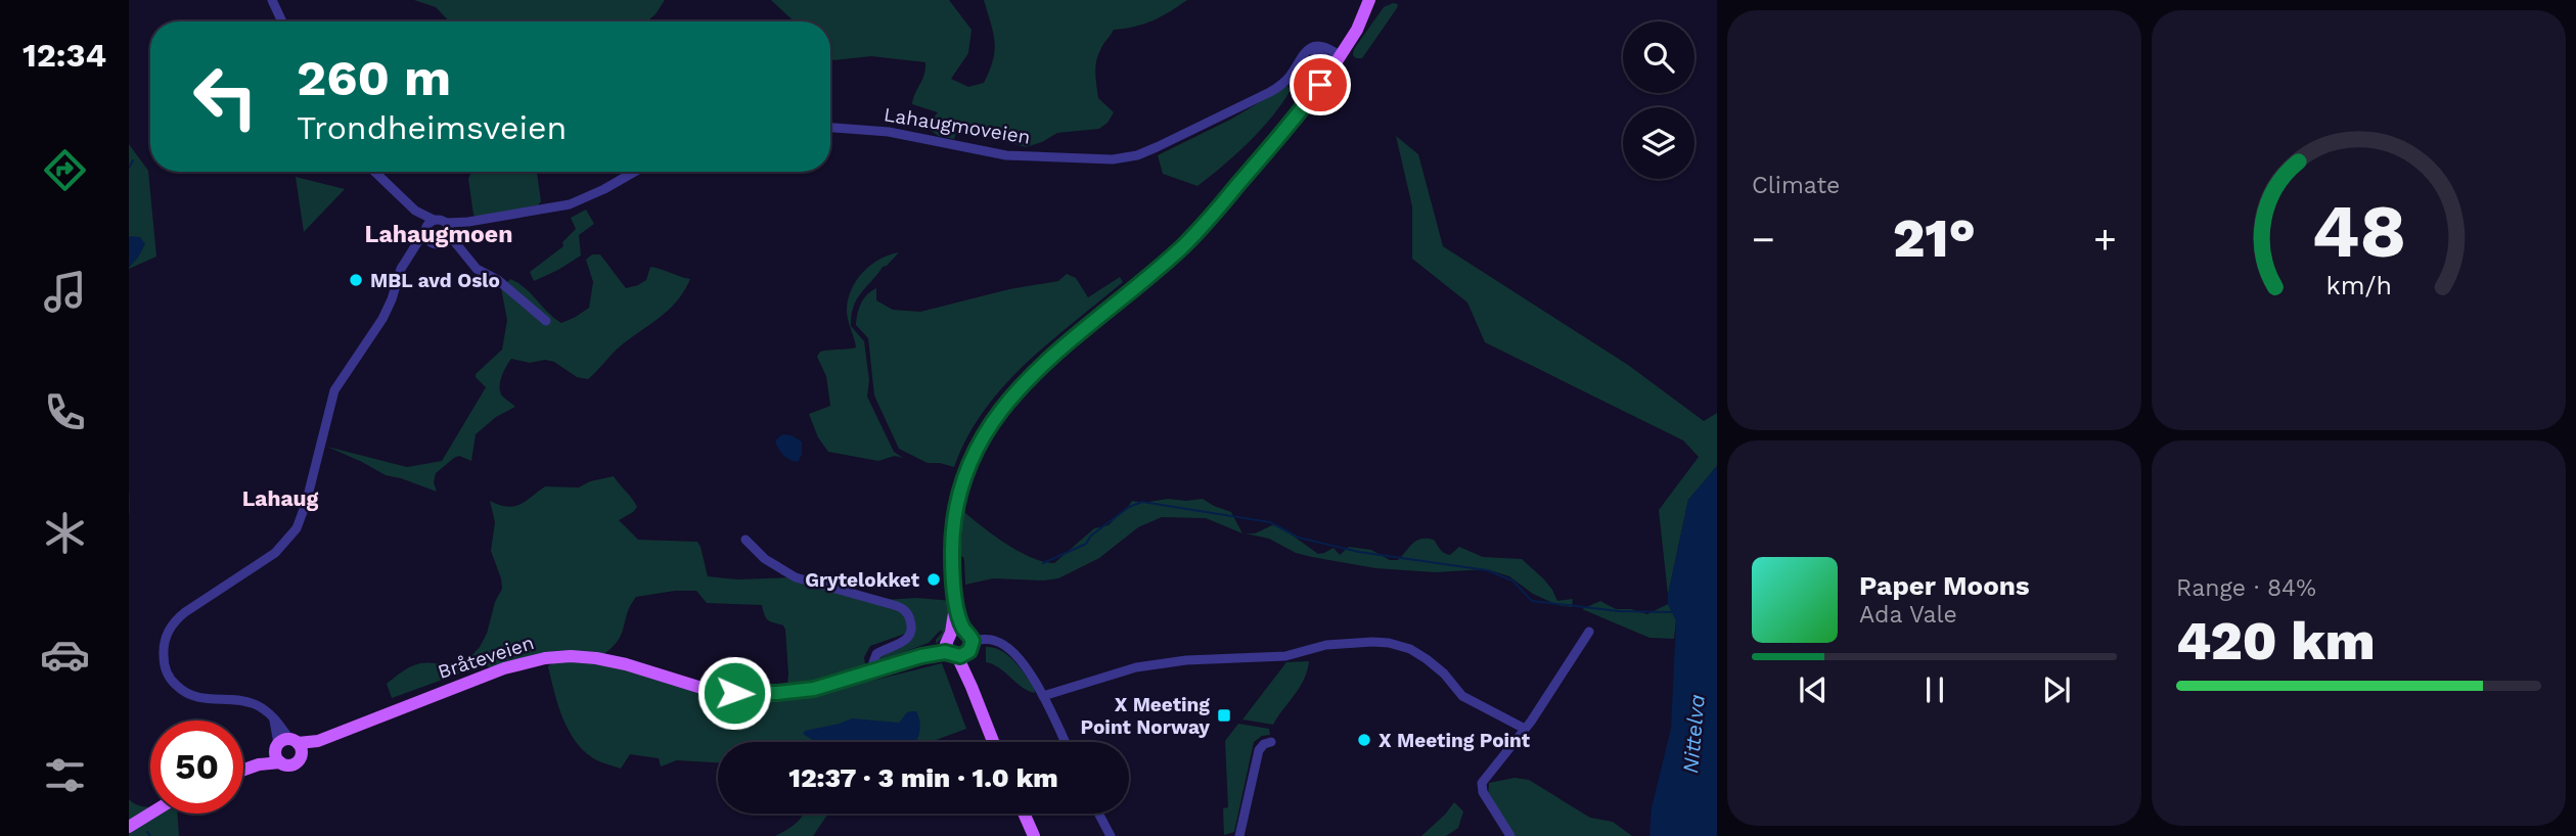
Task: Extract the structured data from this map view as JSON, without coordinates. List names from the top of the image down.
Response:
{
  "streets": {
    "main road": ["Bråteveien"],
    "street": ["Lahaugmoveien"]
  },
  "districts": ["Lahaugmoen", "Lahaug"],
  "water": ["Nittelva"],
  "places": {
    "other": ["MBL avd Oslo", "Grytelokket", "X Meeting Point"],
    "transit": ["X Meeting Point Norway"]
  },
  "page": {
    "tabs": "12:34",
    "tile": [
      "Climate",
      ["Range · 84%", "420 km"]
    ],
    "turn": ["260 m", "Trondheimsveien"],
    "heat": ["−", "21°", "+"],
    "song": ["Paper Moons", "Ada Vale"],
    "limit": "50",
    "trip": "12:37 · 3 min · 1.0 km",
    "gauge": ["48", "km/h"]
  }
}
